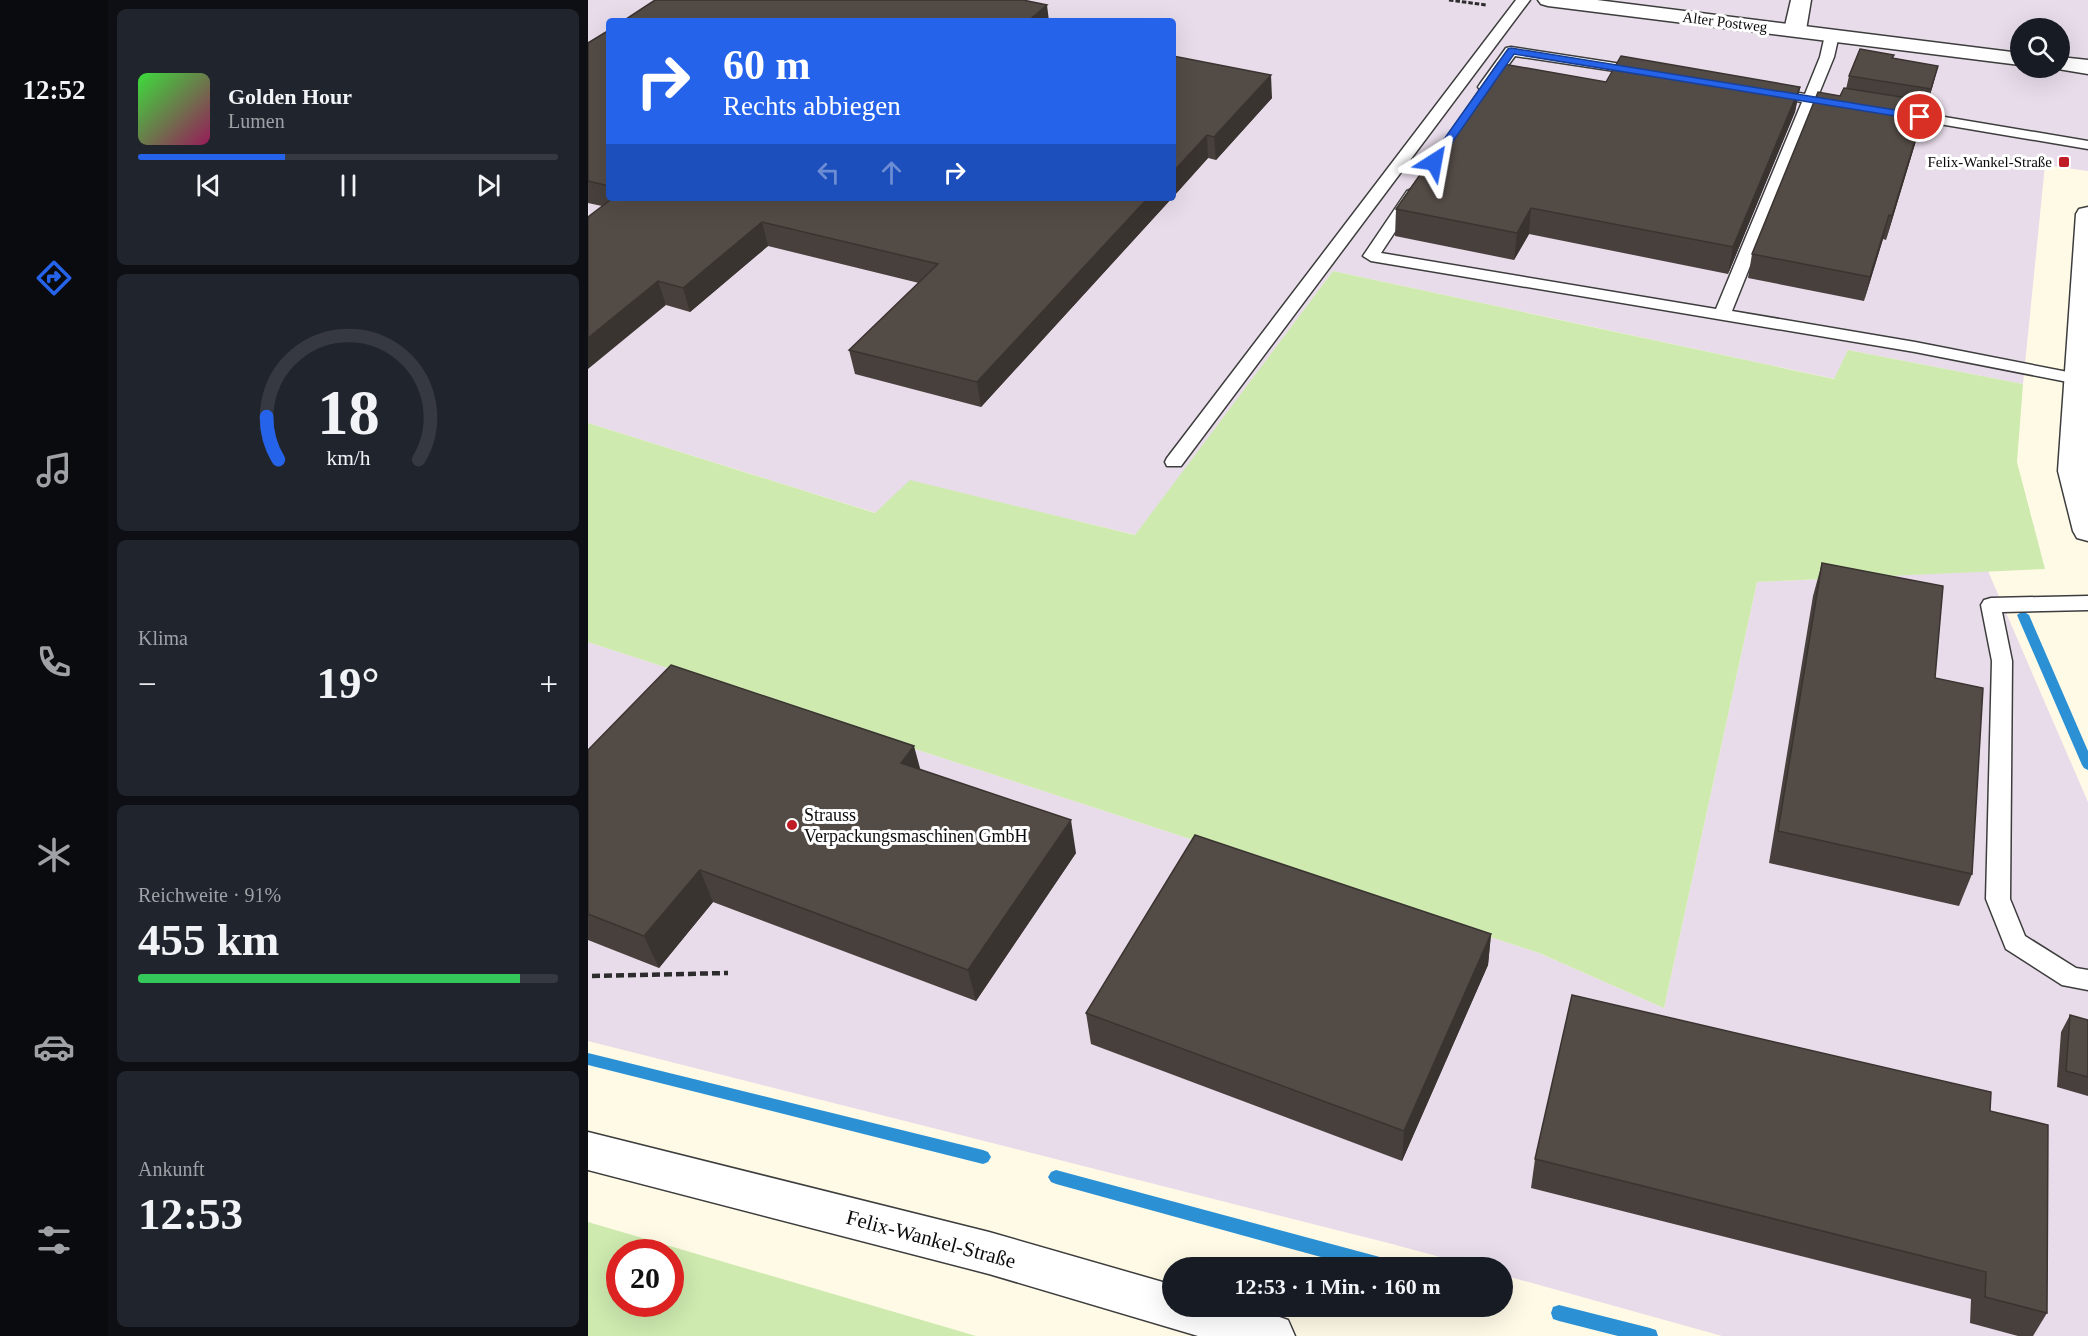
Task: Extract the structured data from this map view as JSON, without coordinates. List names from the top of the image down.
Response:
{
  "streets": {
    "street": ["Alter Postweg", "Felix-Wankel-Straße"]
  },
  "places": {
    "transit": ["Felix-Wankel-Straße"],
    "other": ["Strauss Verpackungsmaschinen GmbH"]
  },
  "page": {
    "tabs": "12:52",
    "turn": ["60 m", "Rechts abbiegen"],
    "song": ["Golden Hour", "Lumen"],
    "tile": [
      "Klima",
      ["Reichweite · 91%", "455 km"],
      ["Ankunft", "12:53"]
    ],
    "heat": ["−", "19°", "+"],
    "limit": "20",
    "trip": "12:53 · 1 Min. · 160 m",
    "gauge": ["18", "km/h"]
  }
}
